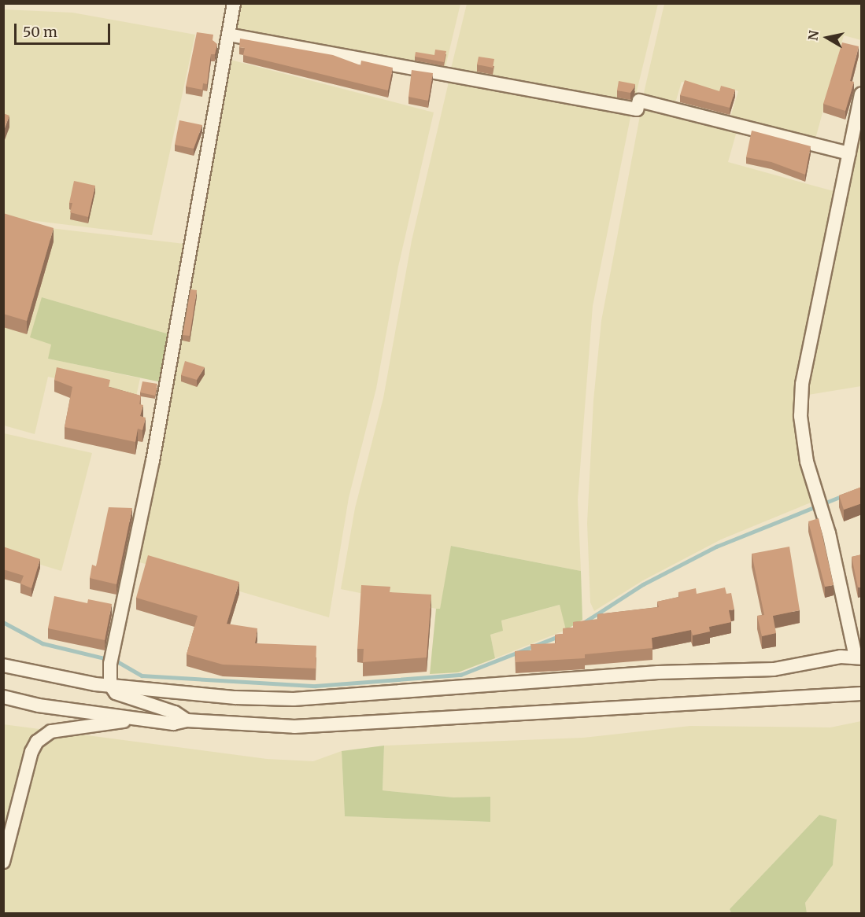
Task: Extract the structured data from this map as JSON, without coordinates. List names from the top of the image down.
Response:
{
  "scale_bar": "50 m",
  "north": "left"
}
